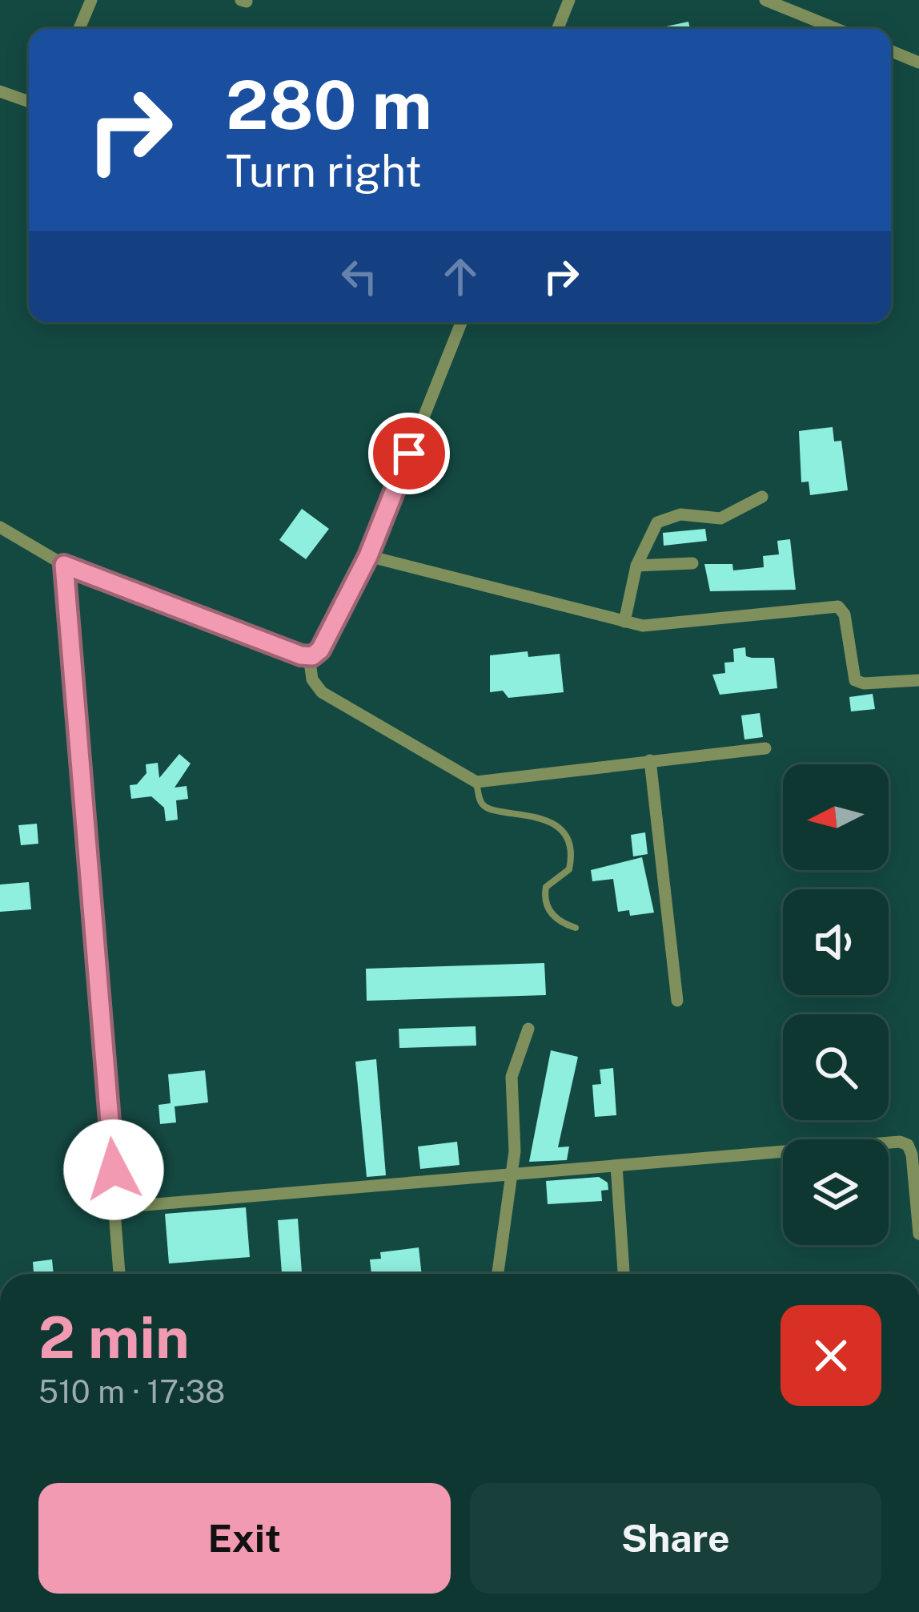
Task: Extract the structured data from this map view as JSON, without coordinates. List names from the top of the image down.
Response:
{
  "north": "left",
  "page": {
    "turn": ["280 m", "Turn right"],
    "heading": ["2 min", "510 m · 17:38"],
    "buttons": ["Exit", "Share"]
  }
}
